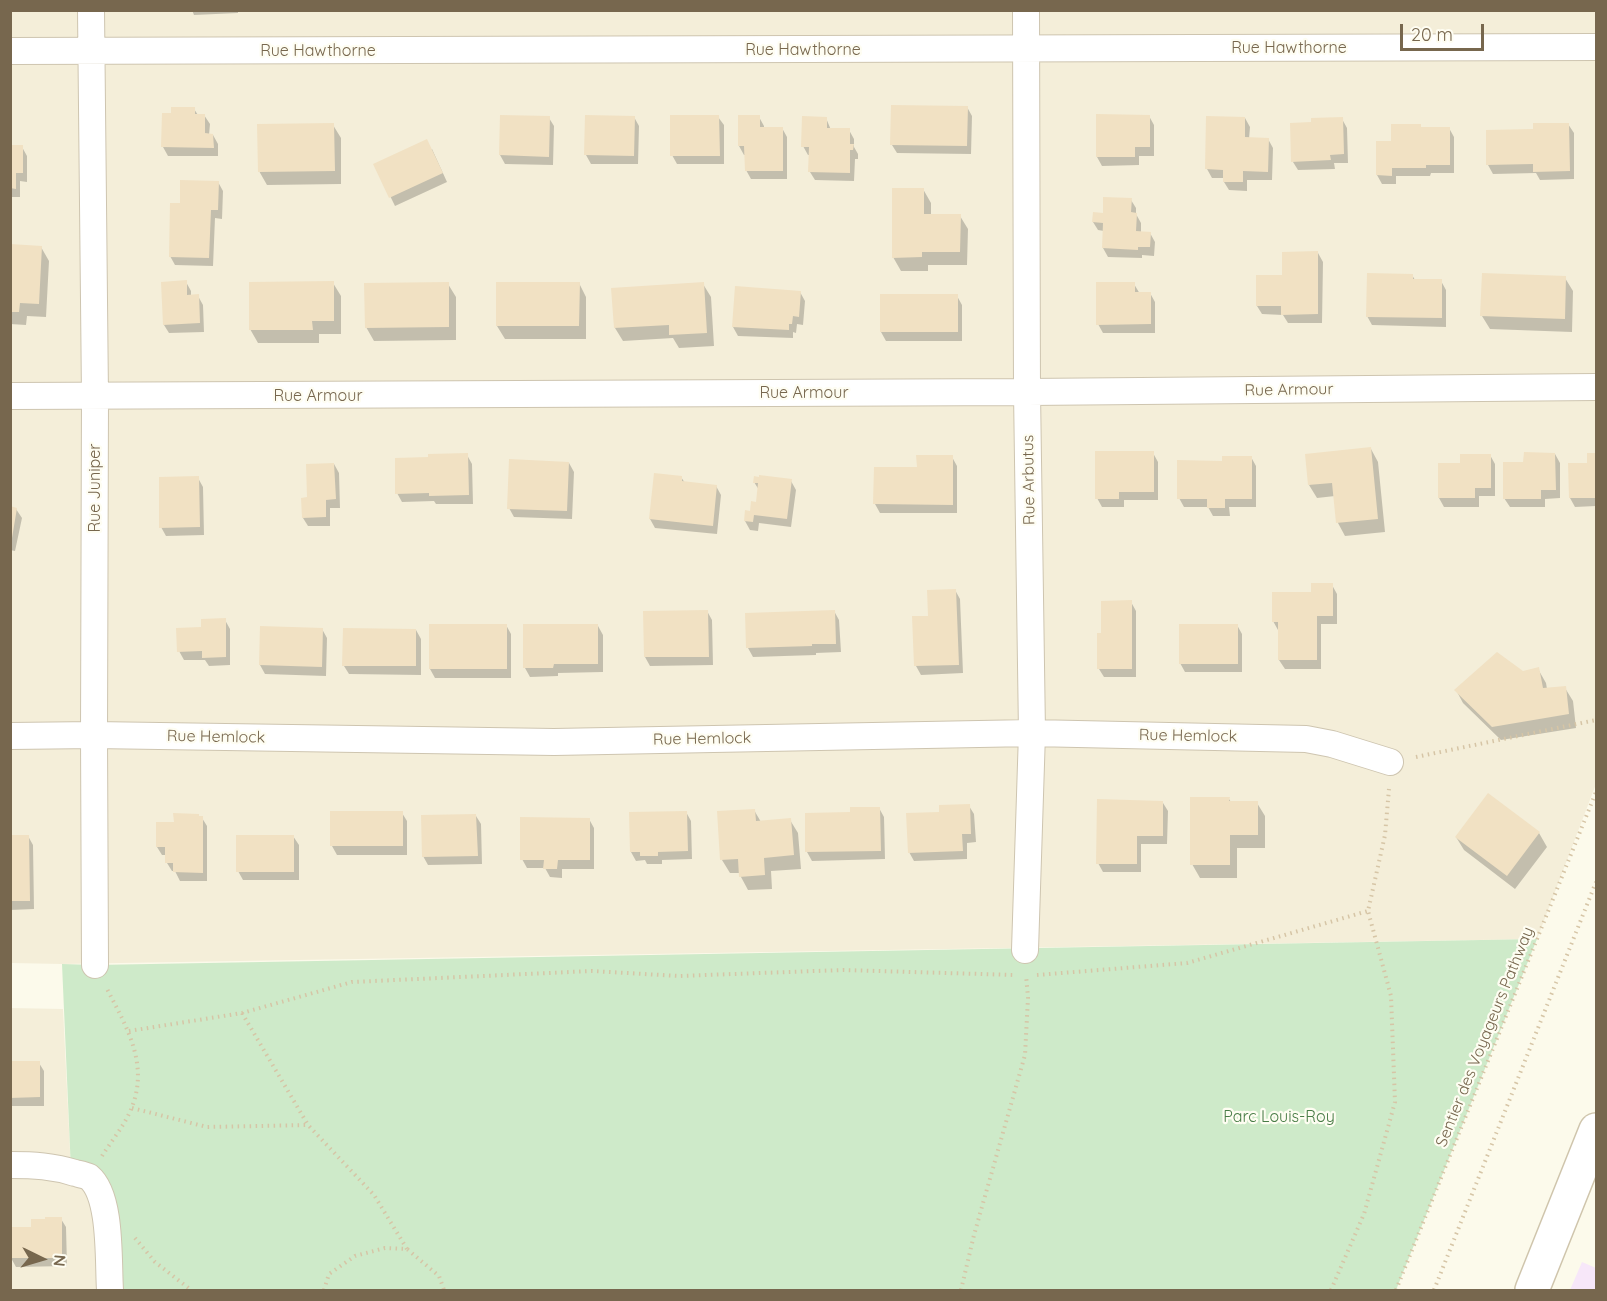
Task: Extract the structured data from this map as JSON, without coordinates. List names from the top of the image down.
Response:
{
  "streets": {
    "street": [
      "Rue Hawthorne",
      "Rue Armour",
      "Rue Arbutus",
      "Rue Juniper",
      "Rue Hemlock"
    ],
    "path": ["Sentier des Voyageurs Pathway"]
  },
  "crossings": [
    ["Rue Hawthorne", "Rue Arbutus"],
    ["Rue Hawthorne", "Rue Juniper"],
    ["Rue Armour", "Rue Arbutus"],
    ["Rue Armour", "Rue Juniper"],
    ["Rue Arbutus", "Rue Hemlock"],
    ["Rue Juniper", "Rue Hemlock"]
  ],
  "parks": ["Parc Louis-Roy"],
  "scale_bar": "20 m",
  "north": "right"
}
